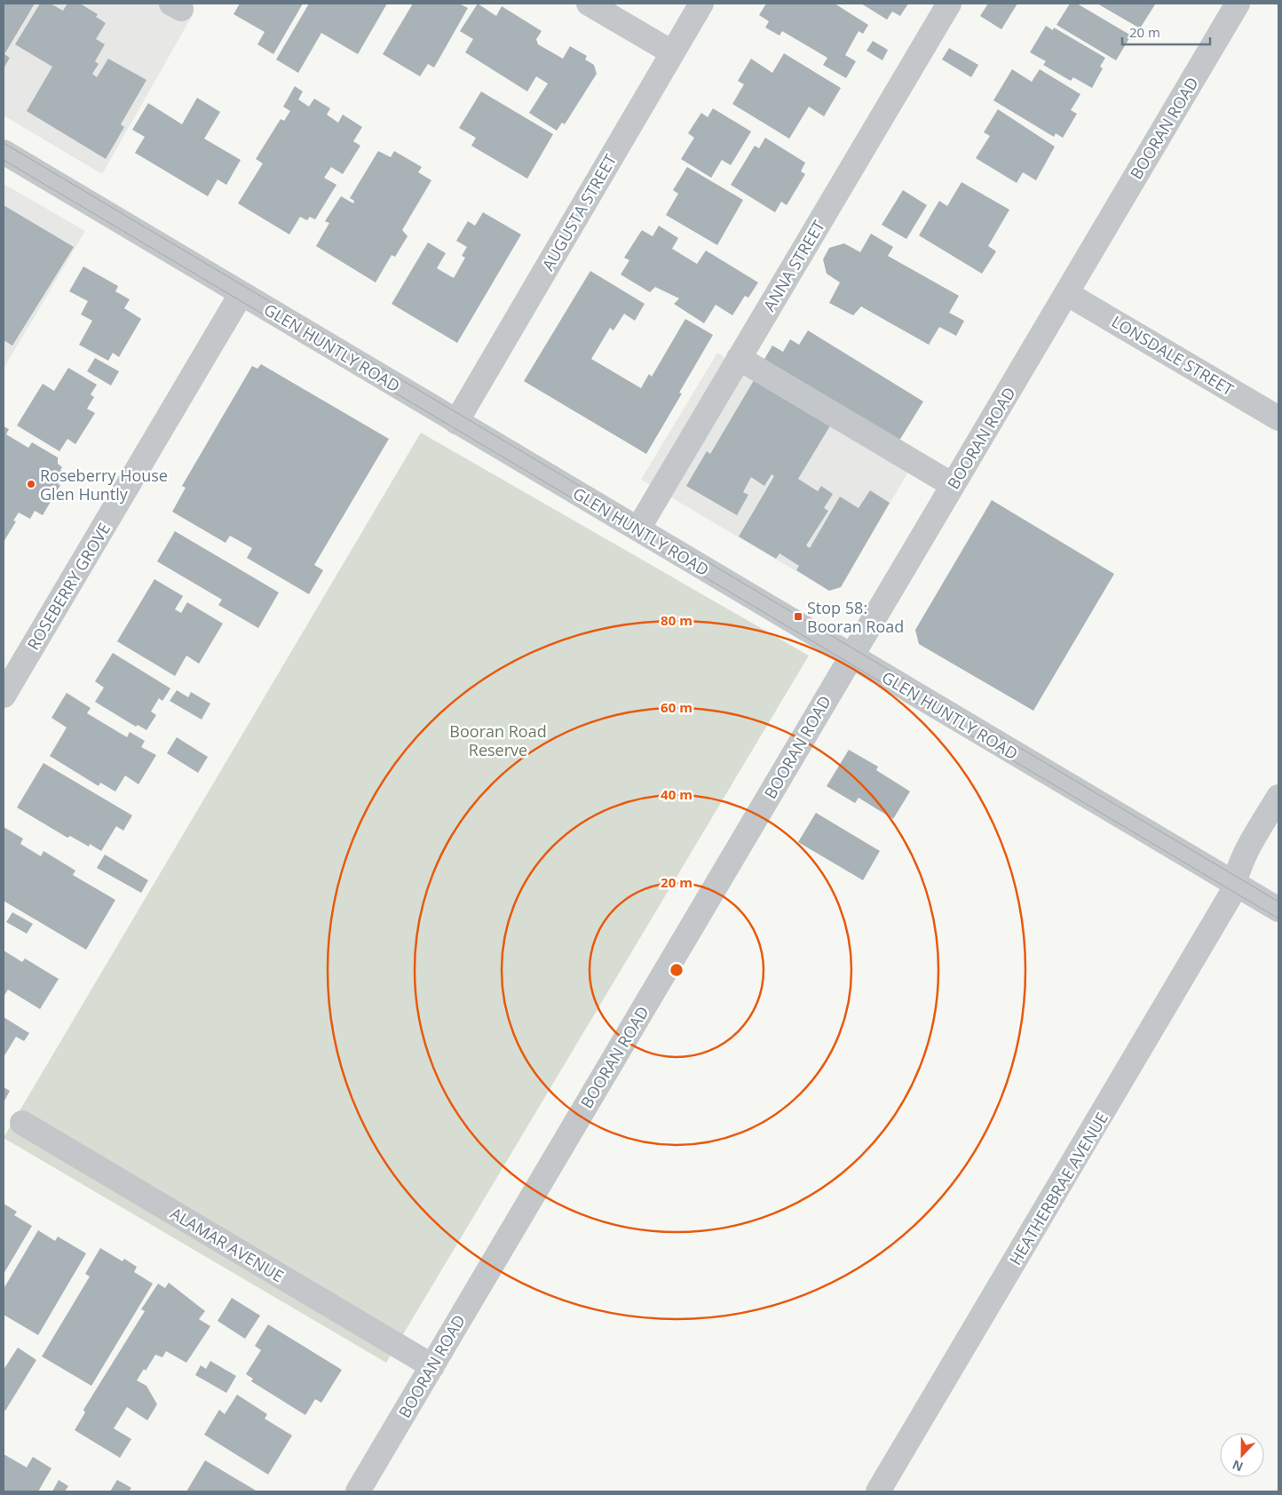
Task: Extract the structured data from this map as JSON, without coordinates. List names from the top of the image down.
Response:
{
  "streets": {
    "street": [
      "BOORAN ROAD",
      "AUGUSTA STREET",
      "ANNA STREET",
      "GLEN HUNTLY ROAD",
      "LONSDALE STREET",
      "ROSEBERRY GROVE",
      "HEATHERBRAE AVENUE",
      "ALAMAR AVENUE"
    ]
  },
  "crossings": [
    ["BOORAN ROAD", "GLEN HUNTLY ROAD"],
    ["BOORAN ROAD", "LONSDALE STREET"],
    ["BOORAN ROAD", "ALAMAR AVENUE"],
    ["AUGUSTA STREET", "GLEN HUNTLY ROAD"],
    ["ANNA STREET", "GLEN HUNTLY ROAD"],
    ["GLEN HUNTLY ROAD", "ROSEBERRY GROVE"],
    ["GLEN HUNTLY ROAD", "HEATHERBRAE AVENUE"]
  ],
  "parks": ["Booran Road Reserve"],
  "places": {
    "other": ["Roseberry House Glen Huntly"],
    "transit": ["Stop 58: Booran Road"]
  },
  "scale_bar": "20 m",
  "north": "bottom",
  "rings": [
    "80 m",
    "60 m",
    "40 m",
    "20 m"
  ]
}
